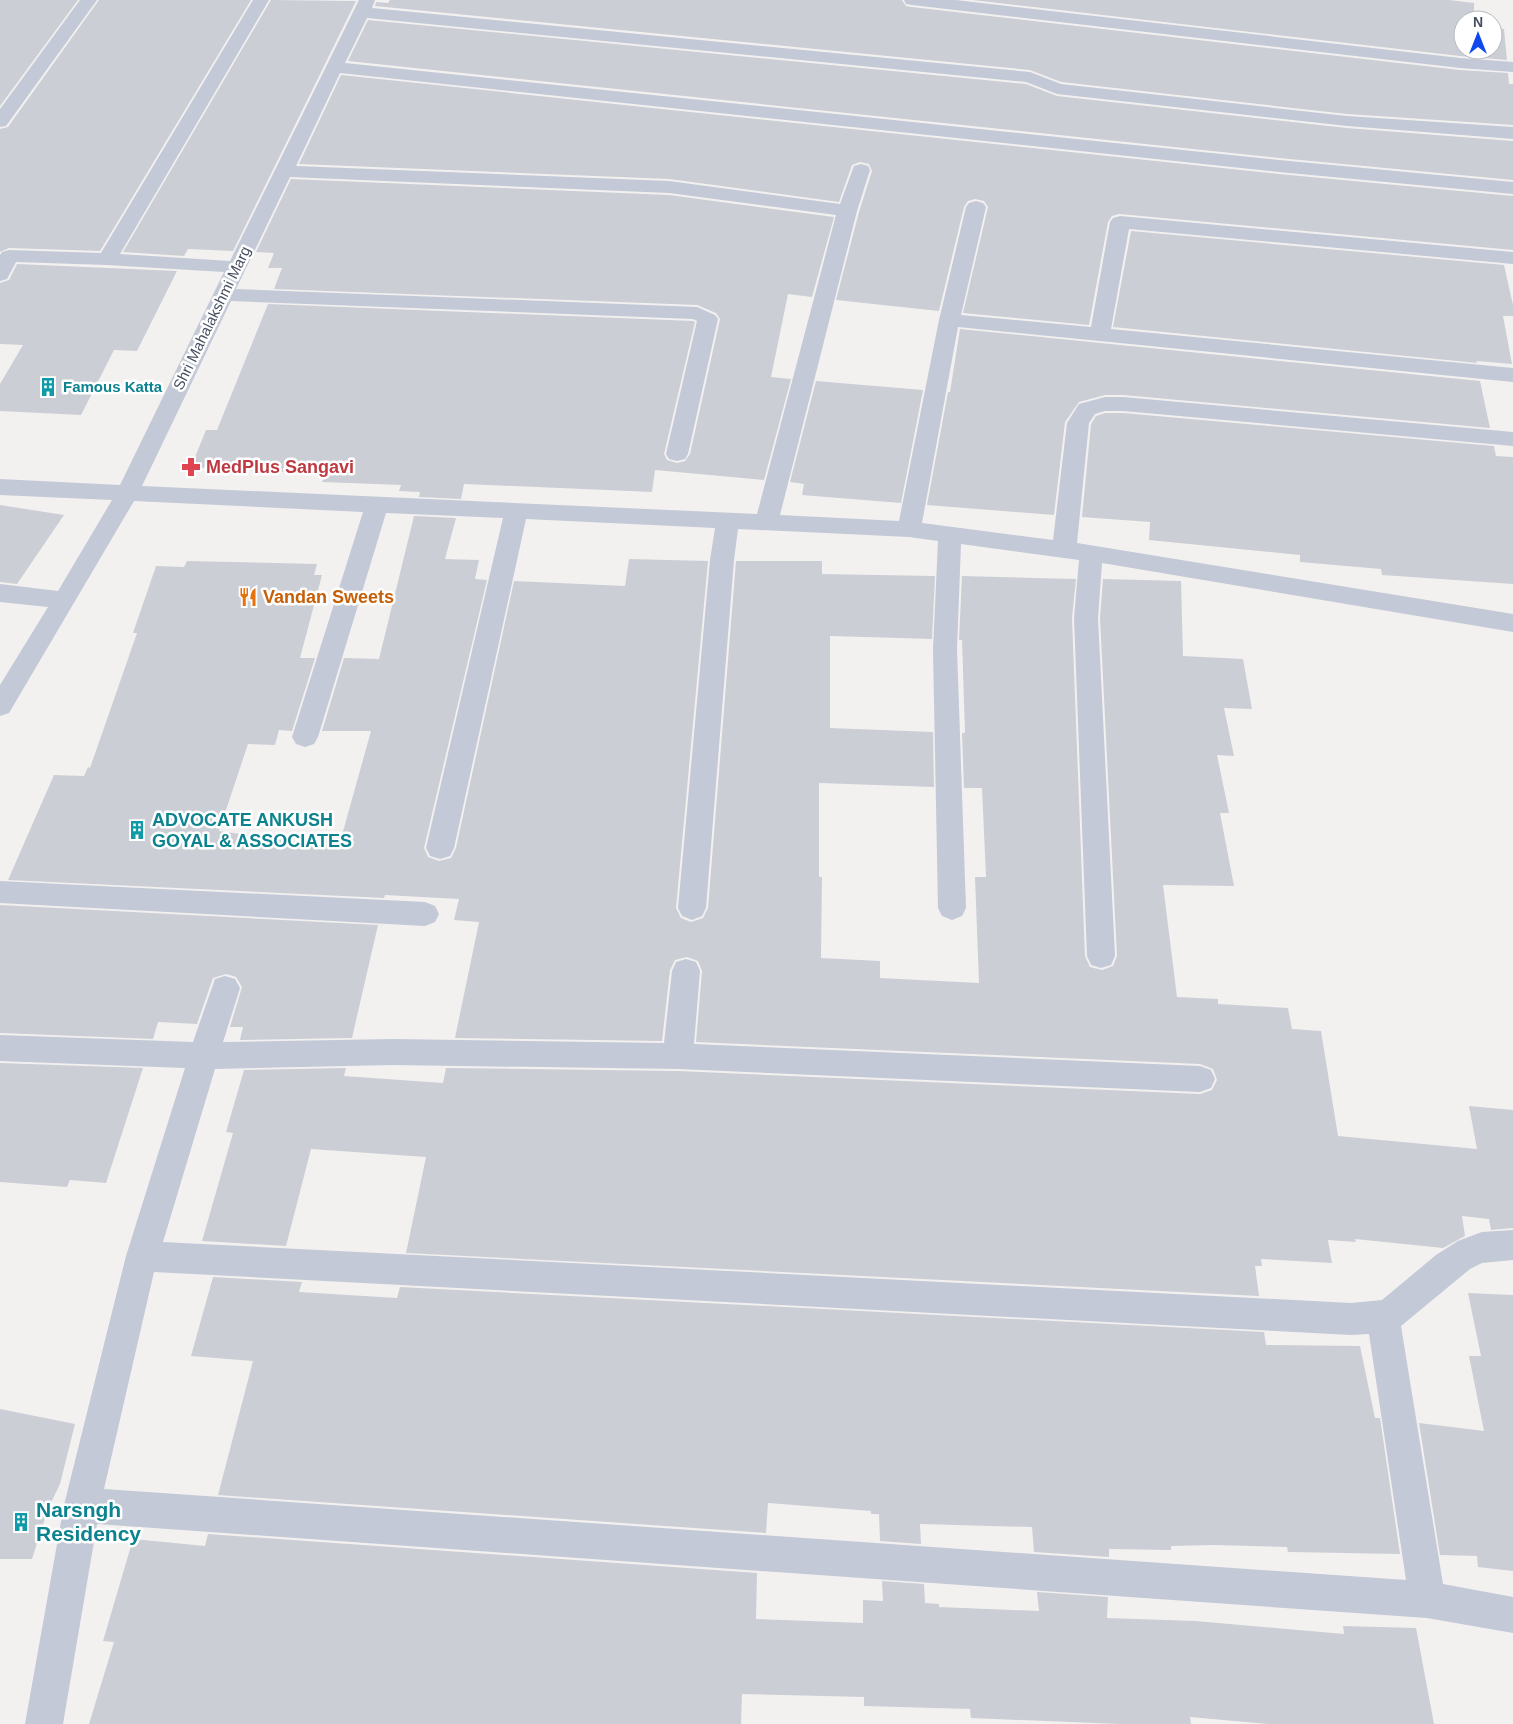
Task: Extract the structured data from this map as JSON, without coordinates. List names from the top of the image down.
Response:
{
  "streets": {
    "street": ["Shri Mahalakshmi Marg"]
  },
  "places": {
    "building": ["Famous Katta", "ADVOCATE ANKUSH GOYAL & ASSOCIATES", "Narsngh Residency"],
    "pharmacy": ["MedPlus Sangavi"],
    "restaurant": ["Vandan Sweets"]
  },
  "north": "top"
}
